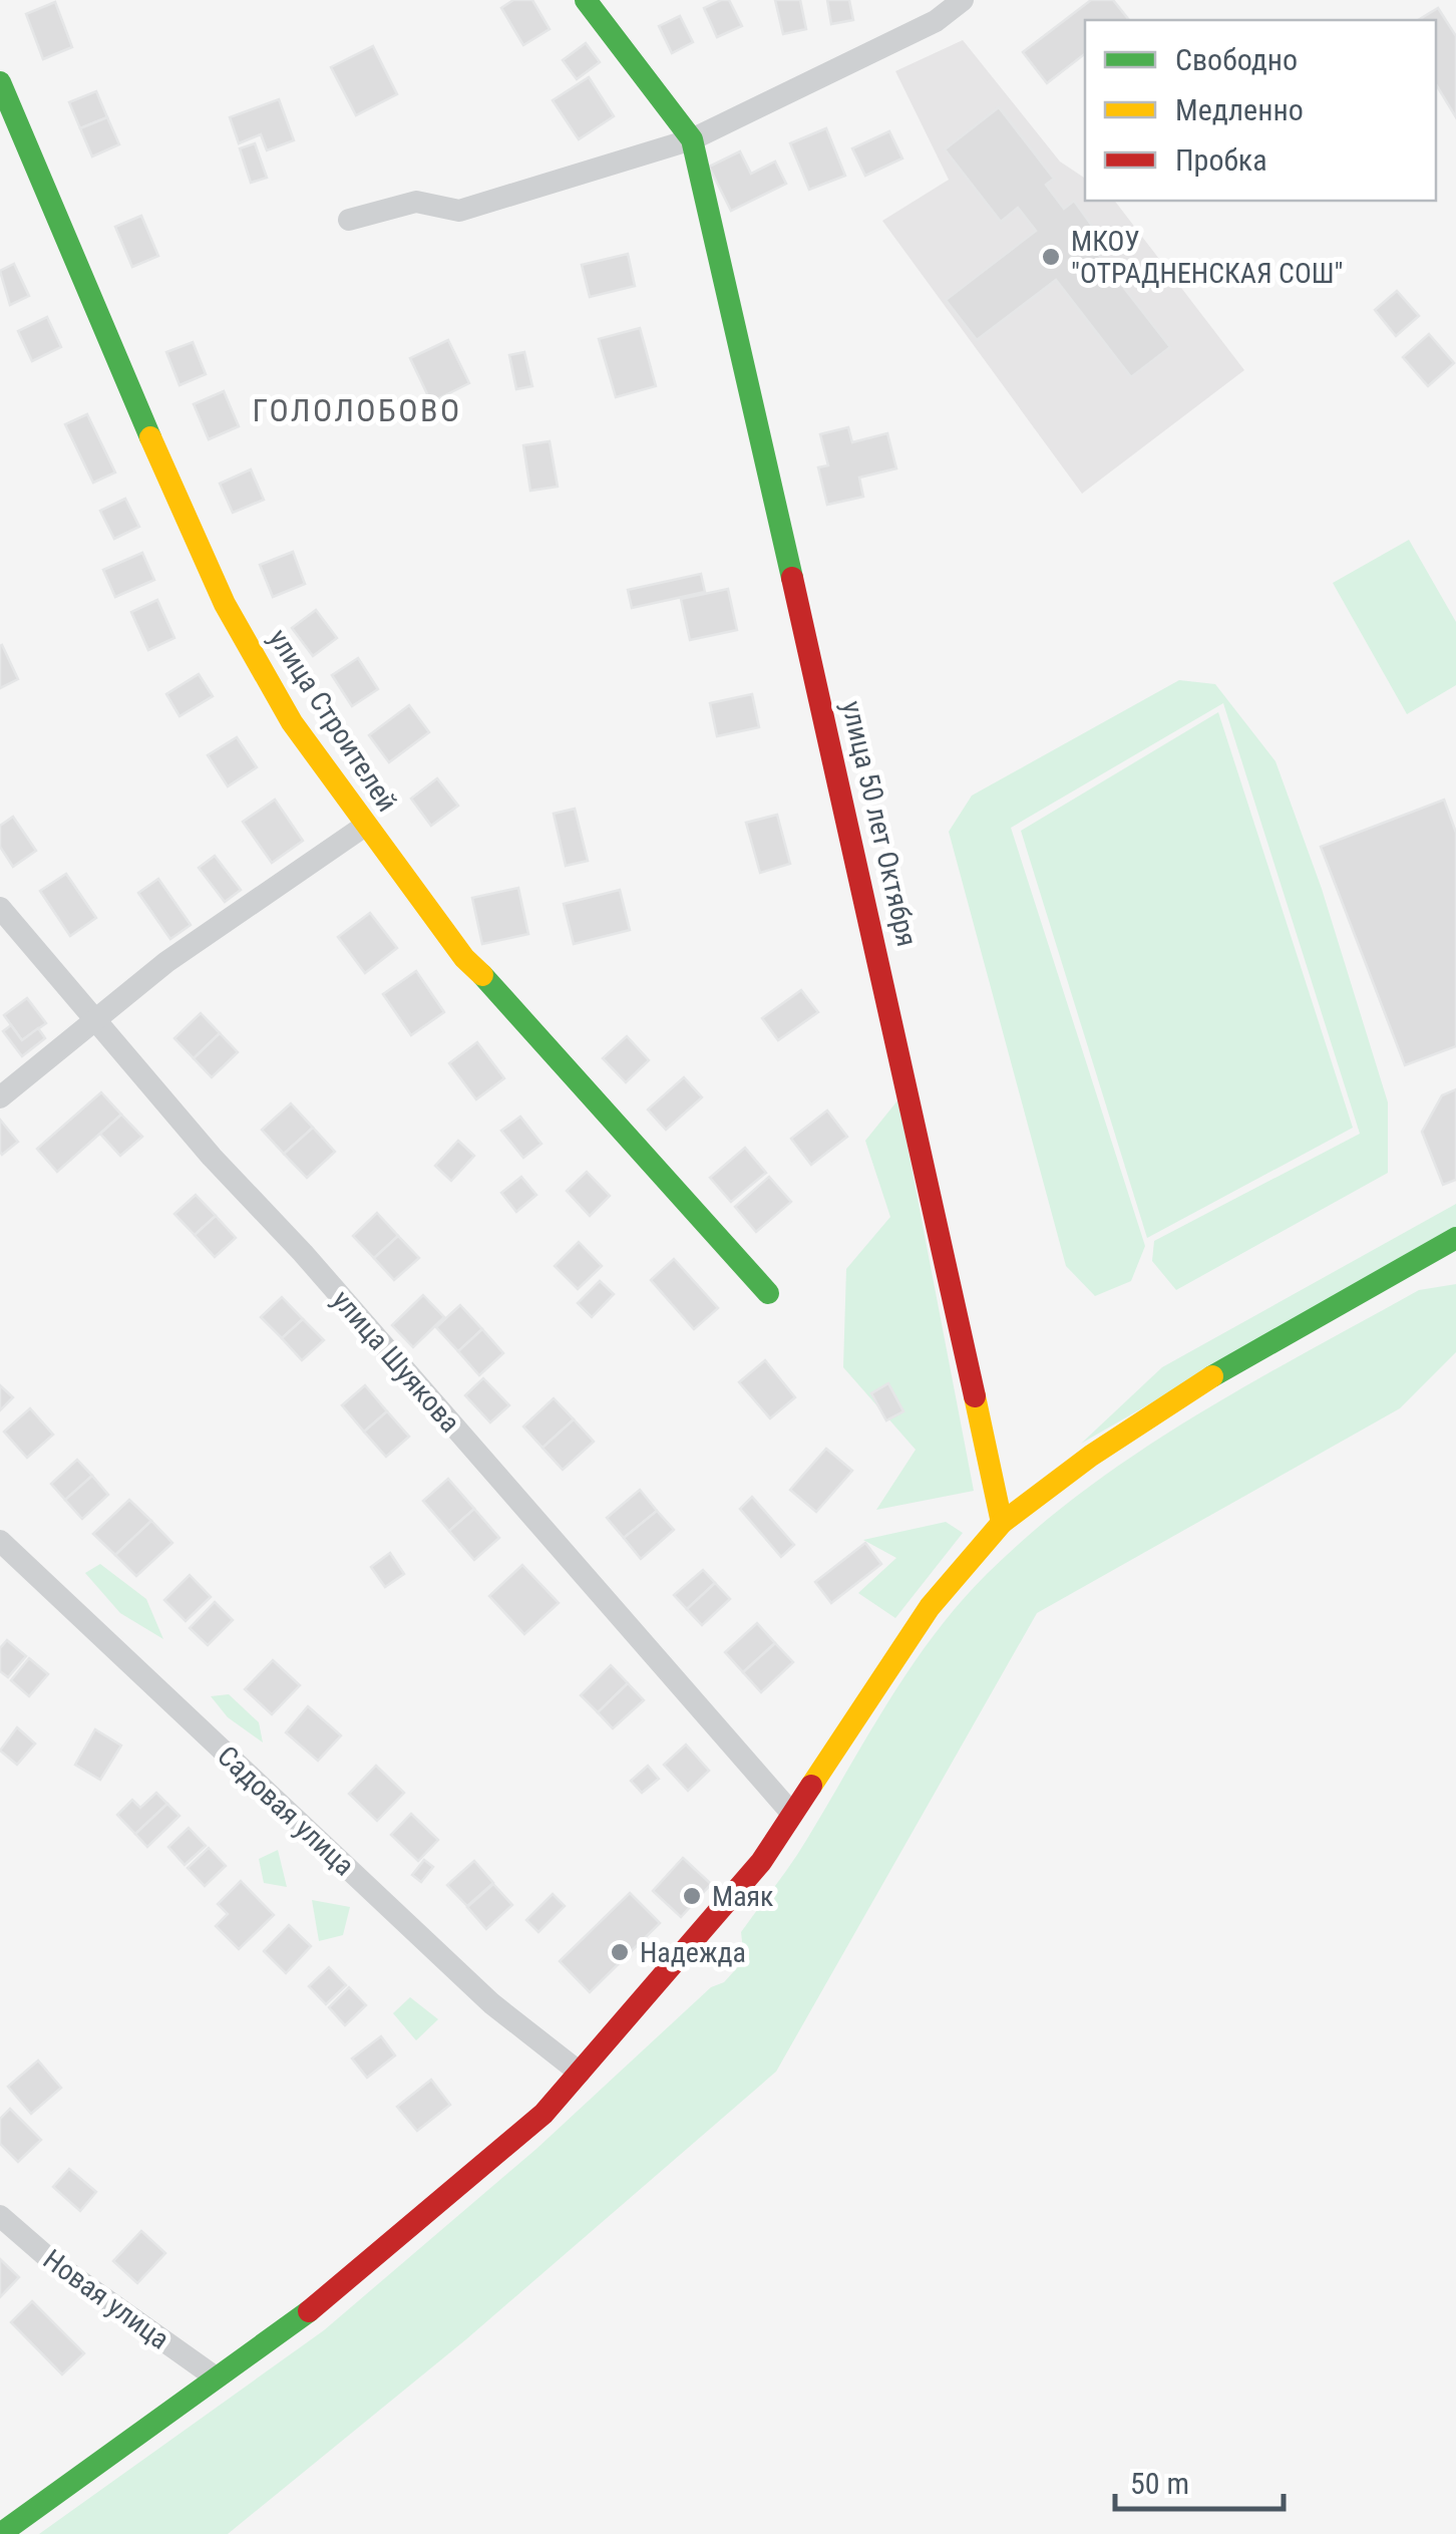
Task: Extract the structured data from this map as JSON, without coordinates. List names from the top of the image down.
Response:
{
  "streets": {
    "street": [
      "улица Строителей",
      "улица 50 лет Октября",
      "улица Шуякова",
      "Садовая улица",
      "Новая улица"
    ]
  },
  "districts": ["ГОЛОЛОБОВО"],
  "places": ["МКОУ \"ОТРАДНЕНСКАЯ СОШ\"", "Маяк", "Надежда"],
  "legend": ["Свободно", "Медленно", "Пробка"],
  "scale_bar": "50 m"
}
